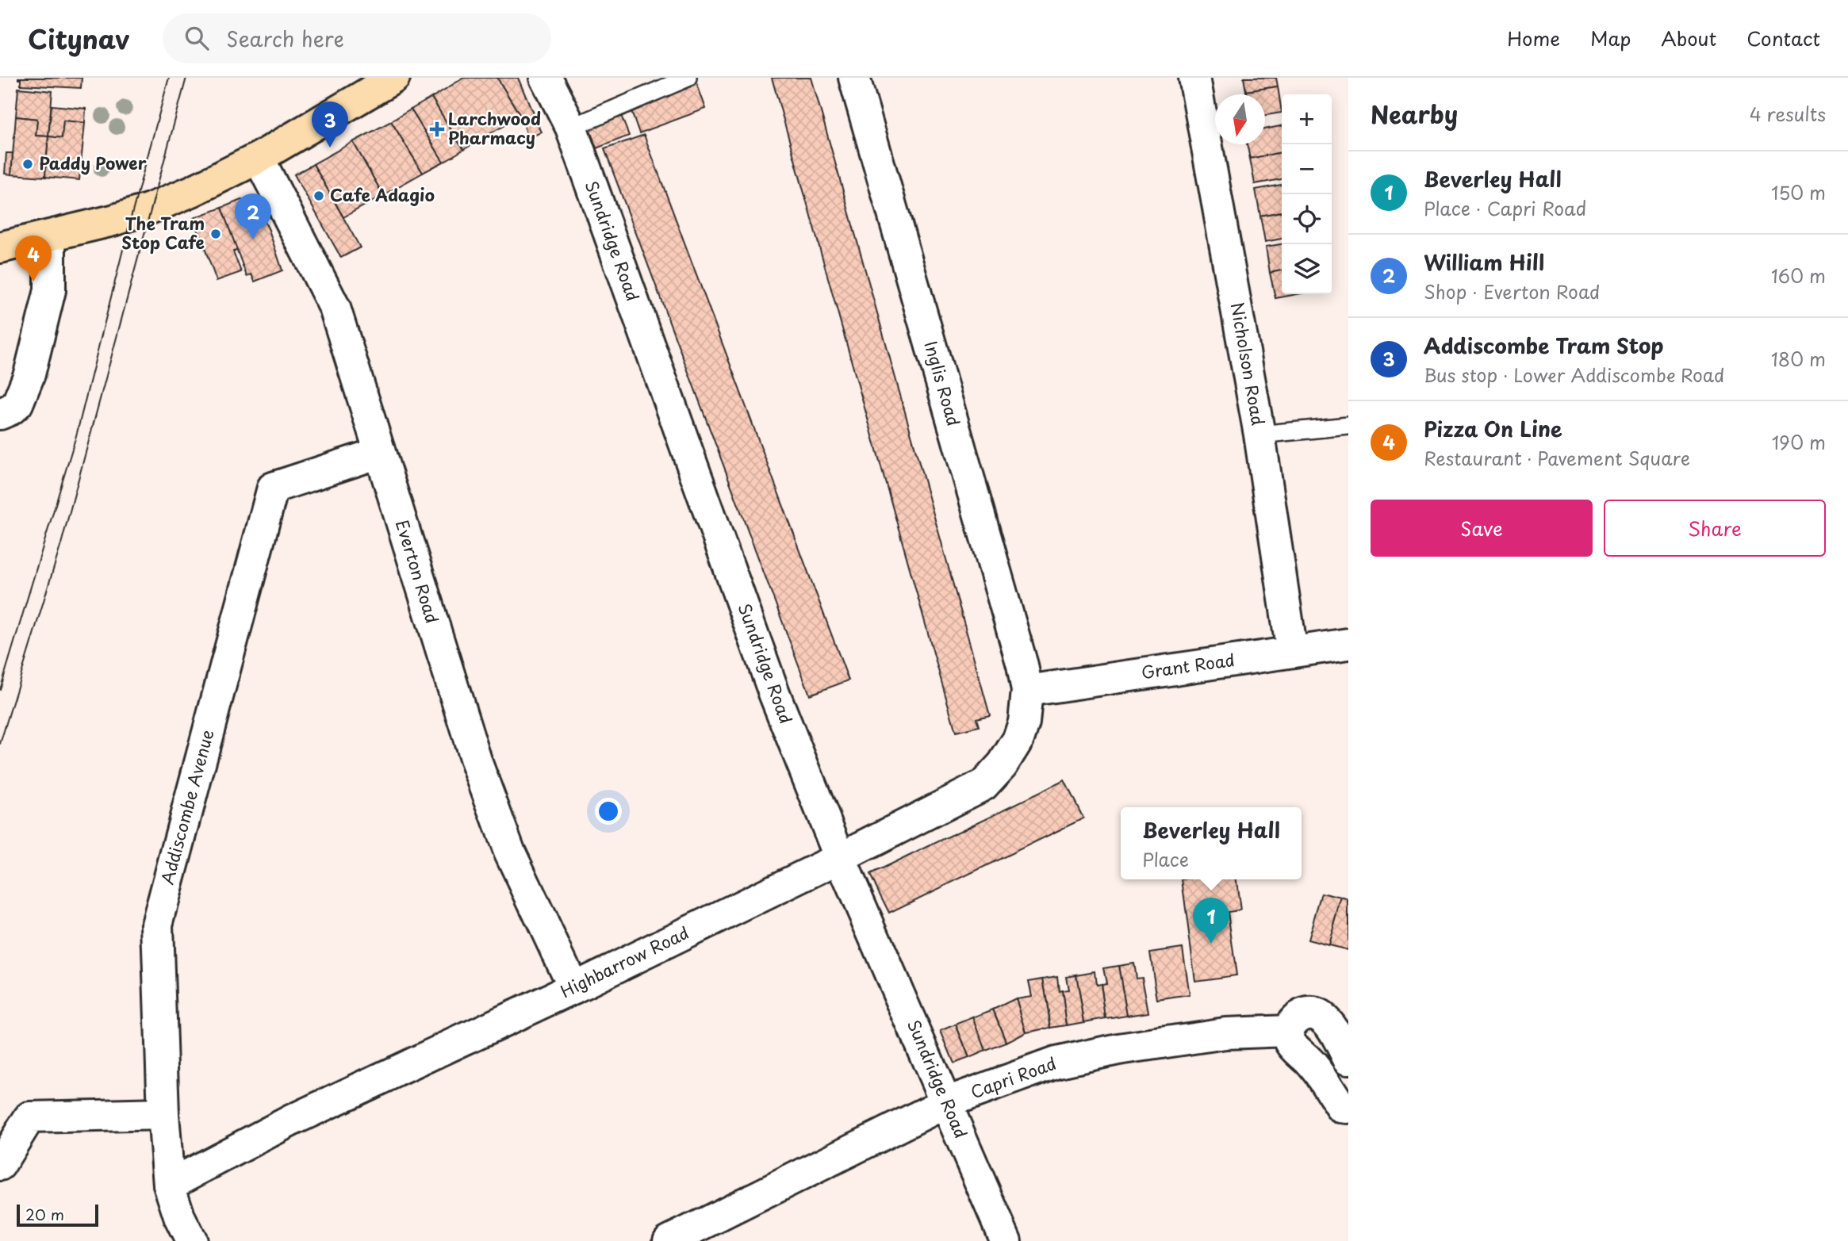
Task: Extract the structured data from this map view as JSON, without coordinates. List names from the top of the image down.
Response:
{
  "streets": {
    "street": [
      "Sundridge Road",
      "Nicholson Road",
      "Inglis Road",
      "Everton Road",
      "Grant Road",
      "Addiscombe Avenue",
      "Highbarrow Road",
      "Capri Road"
    ]
  },
  "crossings": [
    ["Sundridge Road", "Highbarrow Road"],
    ["Sundridge Road", "Capri Road"],
    ["Nicholson Road", "Grant Road"],
    ["Inglis Road", "Grant Road"],
    ["Inglis Road", "Highbarrow Road"],
    ["Everton Road", "Addiscombe Avenue"],
    ["Everton Road", "Highbarrow Road"],
    ["Grant Road", "Highbarrow Road"],
    ["Addiscombe Avenue", "Highbarrow Road"]
  ],
  "places": {
    "health": ["Larchwood Pharmacy"],
    "other": ["Paddy Power", "Cafe Adagio", "The Tram Stop Cafe"]
  },
  "scale_bar": "20 m",
  "north": "bottom",
  "page": {
    "header": "Citynav",
    "search": "Search here",
    "nav": [
      "Home",
      "Map",
      "About",
      "Contact"
    ],
    "heading": ["Nearby", "4 results"],
    "map_buttons": ["+", "−"],
    "pins": [
      "3",
      "2",
      "4",
      "1"
    ],
    "list": [
      {
        "mark": "1",
        "name": "Beverley Hall",
        "note": "Place · Capri Road",
        "value": "150 m"
      },
      {
        "mark": "2",
        "name": "William Hill",
        "note": "Shop · Everton Road",
        "value": "160 m"
      },
      {
        "mark": "3",
        "name": "Addiscombe Tram Stop",
        "note": "Bus stop · Lower Addiscombe Road",
        "value": "180 m"
      },
      {
        "mark": "4",
        "name": "Pizza On Line",
        "note": "Restaurant · Pavement Square",
        "value": "190 m"
      }
    ],
    "buttons": ["Save", "Share"],
    "popup": ["Beverley Hall", "Place"],
    "scale": "20 m"
  }
}
